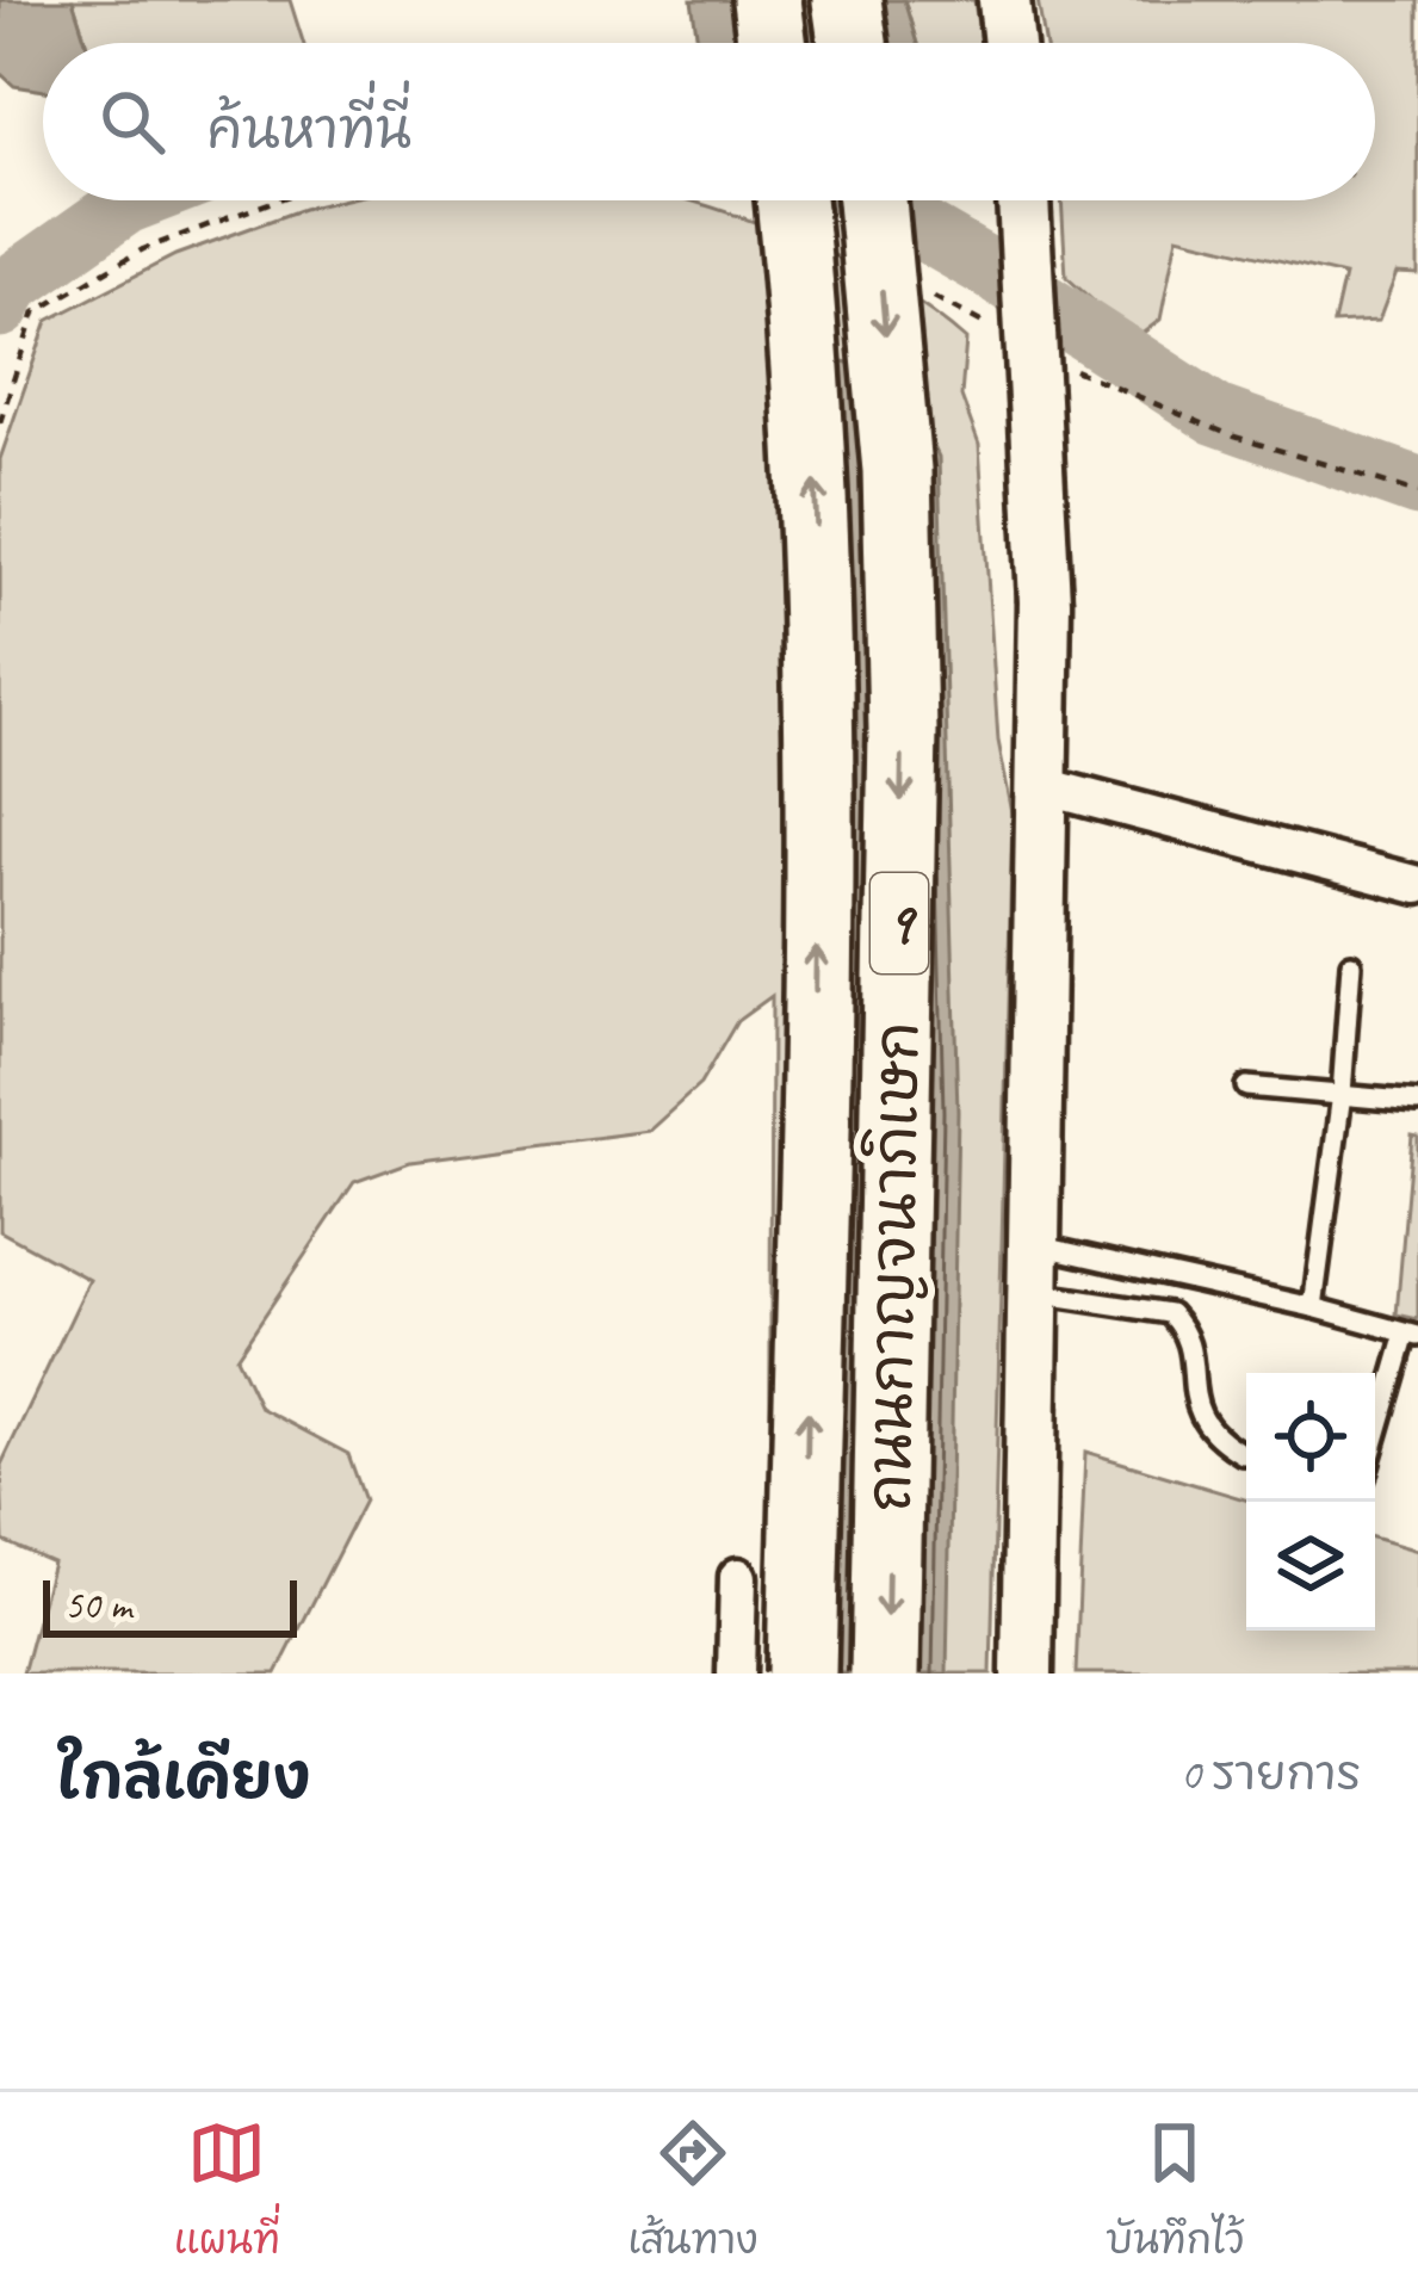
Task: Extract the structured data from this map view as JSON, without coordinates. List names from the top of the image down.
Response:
{
  "streets": {
    "highway": ["9", "ถนนกาญจนาภิเษก"]
  },
  "scale_bar": "50 m",
  "page": {
    "search": "ค้นหาที่นี่",
    "scale": "50 m",
    "heading": ["ใกล้เคียง", "0 รายการ"],
    "nav": ["แผนที่", "เส้นทาง", "บันทึกไว้"]
  }
}
